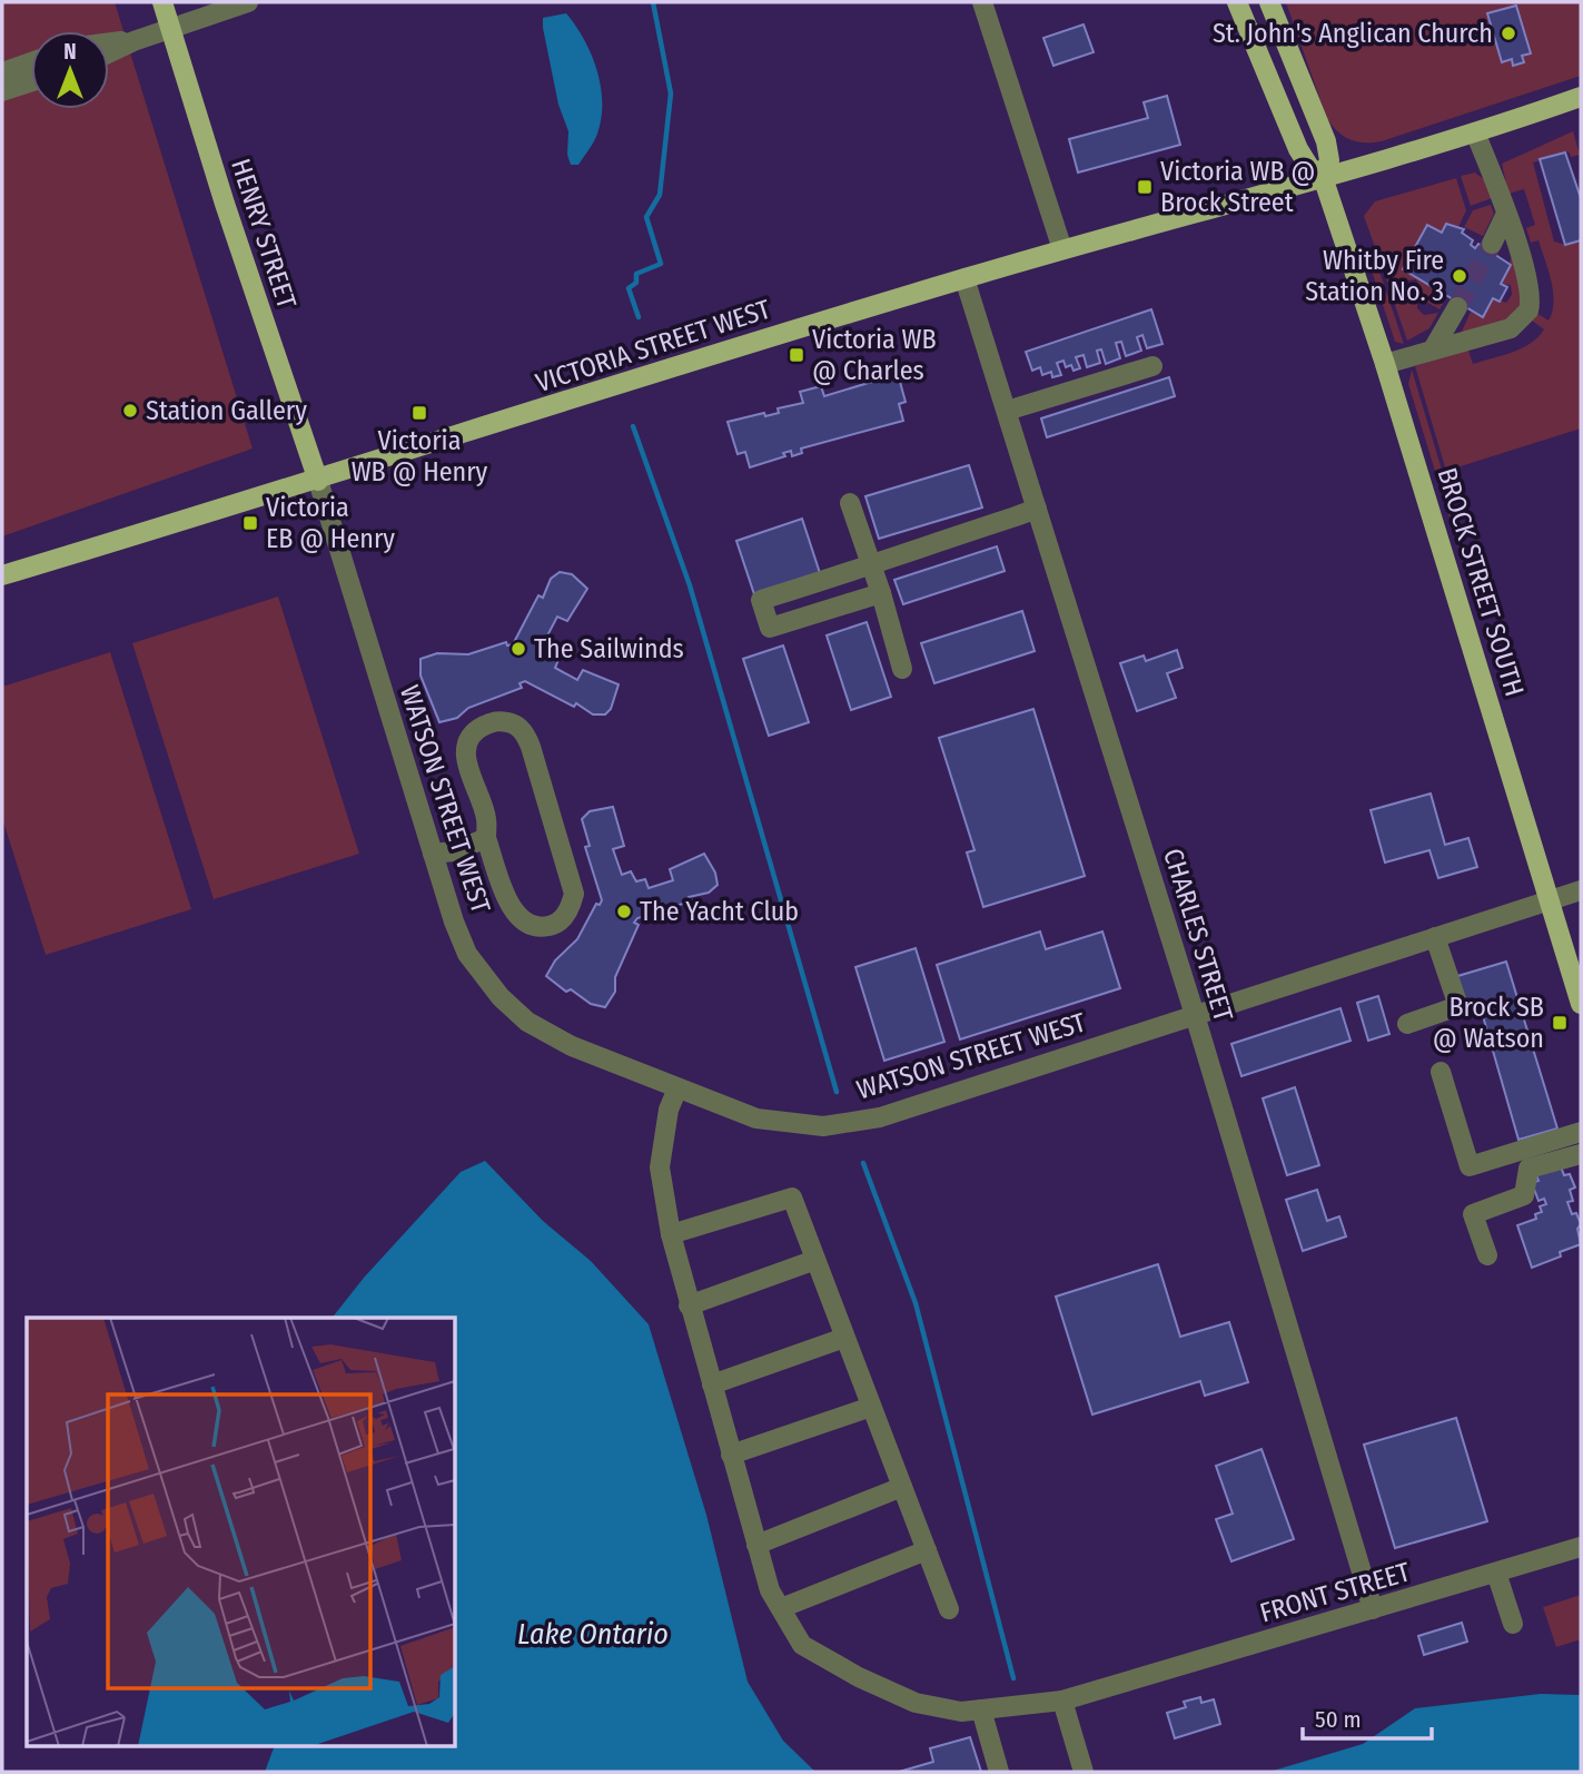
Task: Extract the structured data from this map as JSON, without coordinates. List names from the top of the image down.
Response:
{
  "streets": {
    "main road": ["HENRY STREET", "VICTORIA STREET WEST", "BROCK STREET SOUTH"],
    "street": ["WATSON STREET WEST", "CHARLES STREET", "FRONT STREET"]
  },
  "crossings": [
    ["HENRY STREET", "VICTORIA STREET WEST"],
    ["HENRY STREET", "WATSON STREET WEST"],
    ["VICTORIA STREET WEST", "BROCK STREET SOUTH"],
    ["VICTORIA STREET WEST", "WATSON STREET WEST"],
    ["VICTORIA STREET WEST", "CHARLES STREET"],
    ["BROCK STREET SOUTH", "WATSON STREET WEST"],
    ["WATSON STREET WEST", "CHARLES STREET"],
    ["WATSON STREET WEST", "FRONT STREET"],
    ["CHARLES STREET", "FRONT STREET"]
  ],
  "water": ["Lake Ontario"],
  "places": {
    "other": [
      "St. John's Anglican Church",
      "Whitby Fire Station No. 3",
      "Station Gallery",
      "The Sailwinds",
      "The Yacht Club"
    ],
    "transit": [
      "Victoria WB @ Brock Street",
      "Victoria WB @ Charles",
      "Victoria WB @ Henry",
      "Victoria EB @ Henry",
      "Brock SB @ Watson"
    ]
  },
  "scale_bar": "50 m",
  "north": "top"
}
